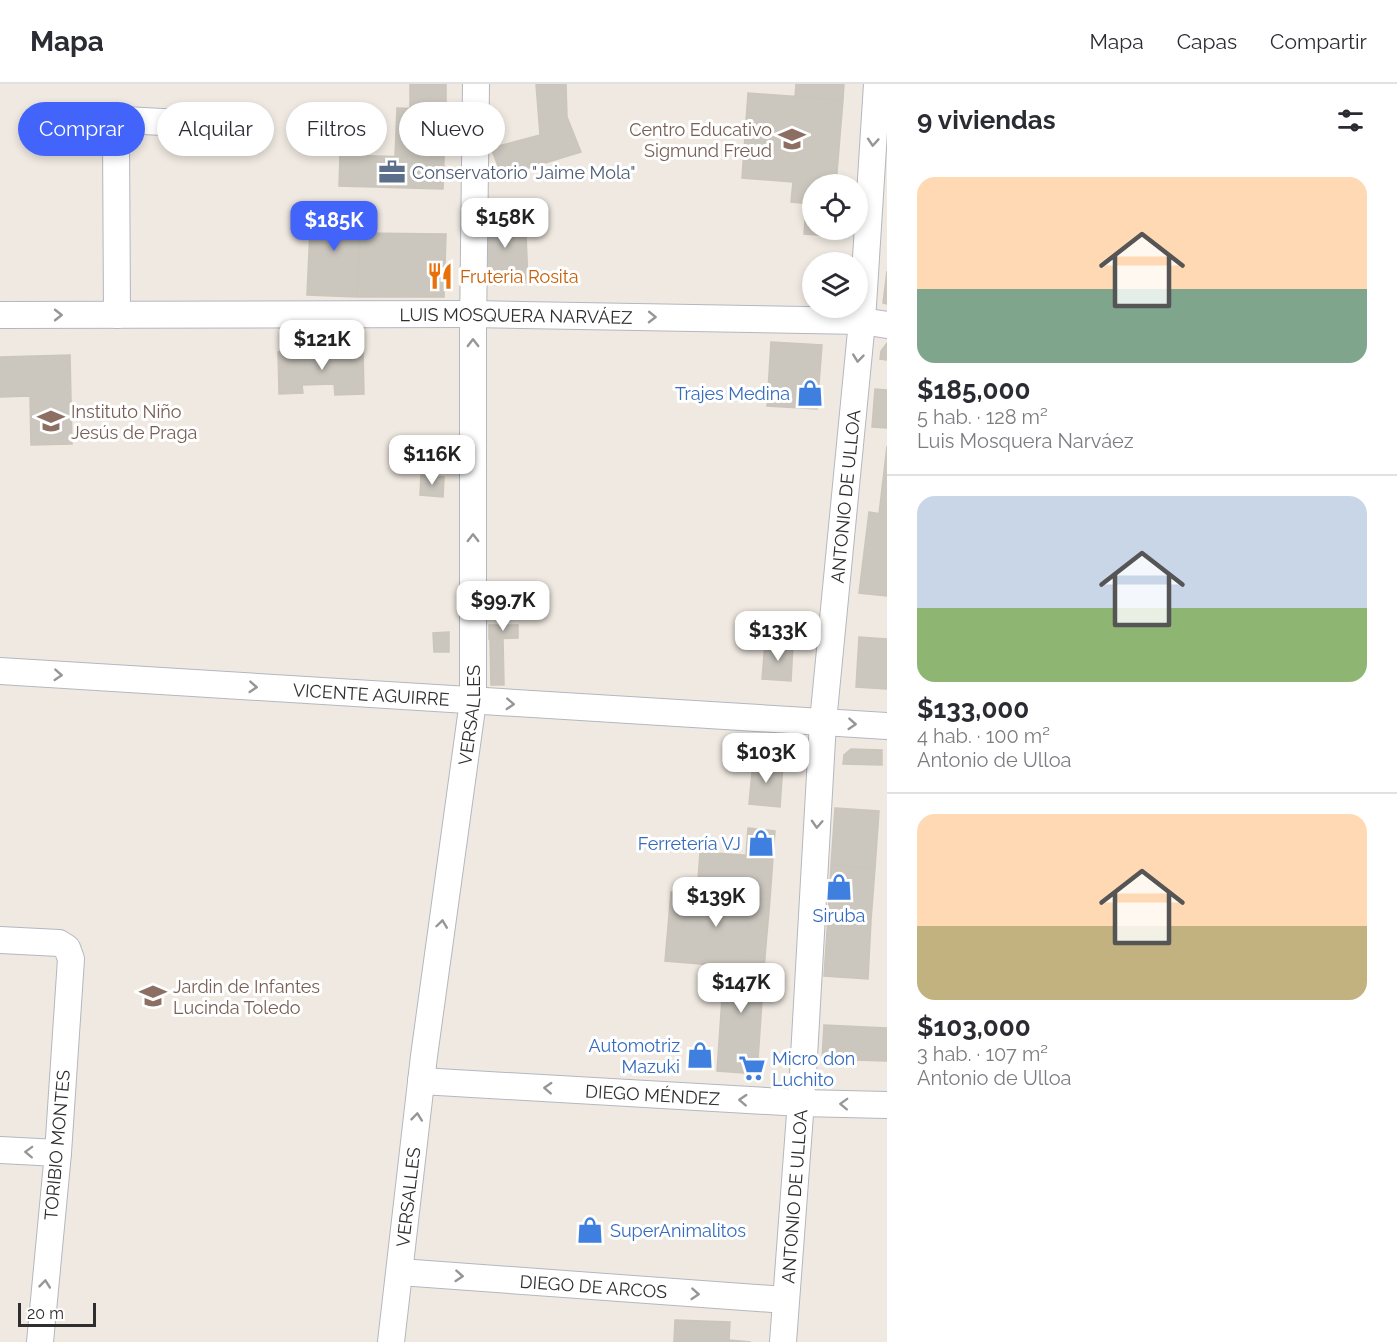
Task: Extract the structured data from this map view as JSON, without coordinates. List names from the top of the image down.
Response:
{
  "streets": {
    "street": [
      "LUIS MOSQUERA NARVÁEZ",
      "ANTONIO DE ULLOA",
      "VICENTE AGUIRRE",
      "VERSALLES",
      "DIEGO MÉNDEZ",
      "TORIBIO MONTES",
      "DIEGO DE ARCOS"
    ]
  },
  "crossings": [
    ["LUIS MOSQUERA NARVÁEZ", "ANTONIO DE ULLOA"],
    ["LUIS MOSQUERA NARVÁEZ", "VERSALLES"],
    ["ANTONIO DE ULLOA", "VICENTE AGUIRRE"],
    ["ANTONIO DE ULLOA", "DIEGO MÉNDEZ"],
    ["ANTONIO DE ULLOA", "DIEGO DE ARCOS"],
    ["VICENTE AGUIRRE", "VERSALLES"],
    ["VERSALLES", "DIEGO MÉNDEZ"],
    ["VERSALLES", "DIEGO DE ARCOS"]
  ],
  "one_way": [
    "LUIS MOSQUERA NARVÁEZ",
    "ANTONIO DE ULLOA",
    "VICENTE AGUIRRE",
    "VERSALLES",
    "DIEGO MÉNDEZ",
    "TORIBIO MONTES",
    "DIEGO DE ARCOS"
  ],
  "places": {
    "school or university": ["Centro Educativo Sigmund Freud", "Instituto Niño Jesús de Praga", "Jardin de Infantes Lucinda Toledo"],
    "office": ["Conservatorio \"Jaime Mola\""],
    "restaurant": ["Fruteria Rosita"],
    "shop": [
      "Trajes Medina",
      "Ferretería VJ",
      "Siruba",
      "Automotriz Mazuki",
      "SuperAnimalitos"
    ],
    "supermarket": ["Micro don Luchito"]
  },
  "scale_bar": "20 m",
  "page": {
    "header": "Mapa",
    "nav": ["Mapa", "Capas", "Compartir"],
    "heading": "9 viviendas",
    "chip": [
      "Comprar",
      "Alquilar",
      "Filtros",
      "Nuevo"
    ],
    "list": [
      {
        "name": "$185,000",
        "note": "5 hab. · 128 m² · Luis Mosquera Narváez"
      },
      {
        "name": "$133,000",
        "note": "4 hab. · 100 m² · Antonio de Ulloa"
      },
      {
        "name": "$103,000",
        "note": "3 hab. · 107 m² · Antonio de Ulloa"
      }
    ],
    "price": [
      "$158K",
      "$185K",
      "$121K",
      "$116K",
      "$99.7K",
      "$133K",
      "$103K",
      "$139K",
      "$147K"
    ],
    "scale": "20 m"
  }
}
